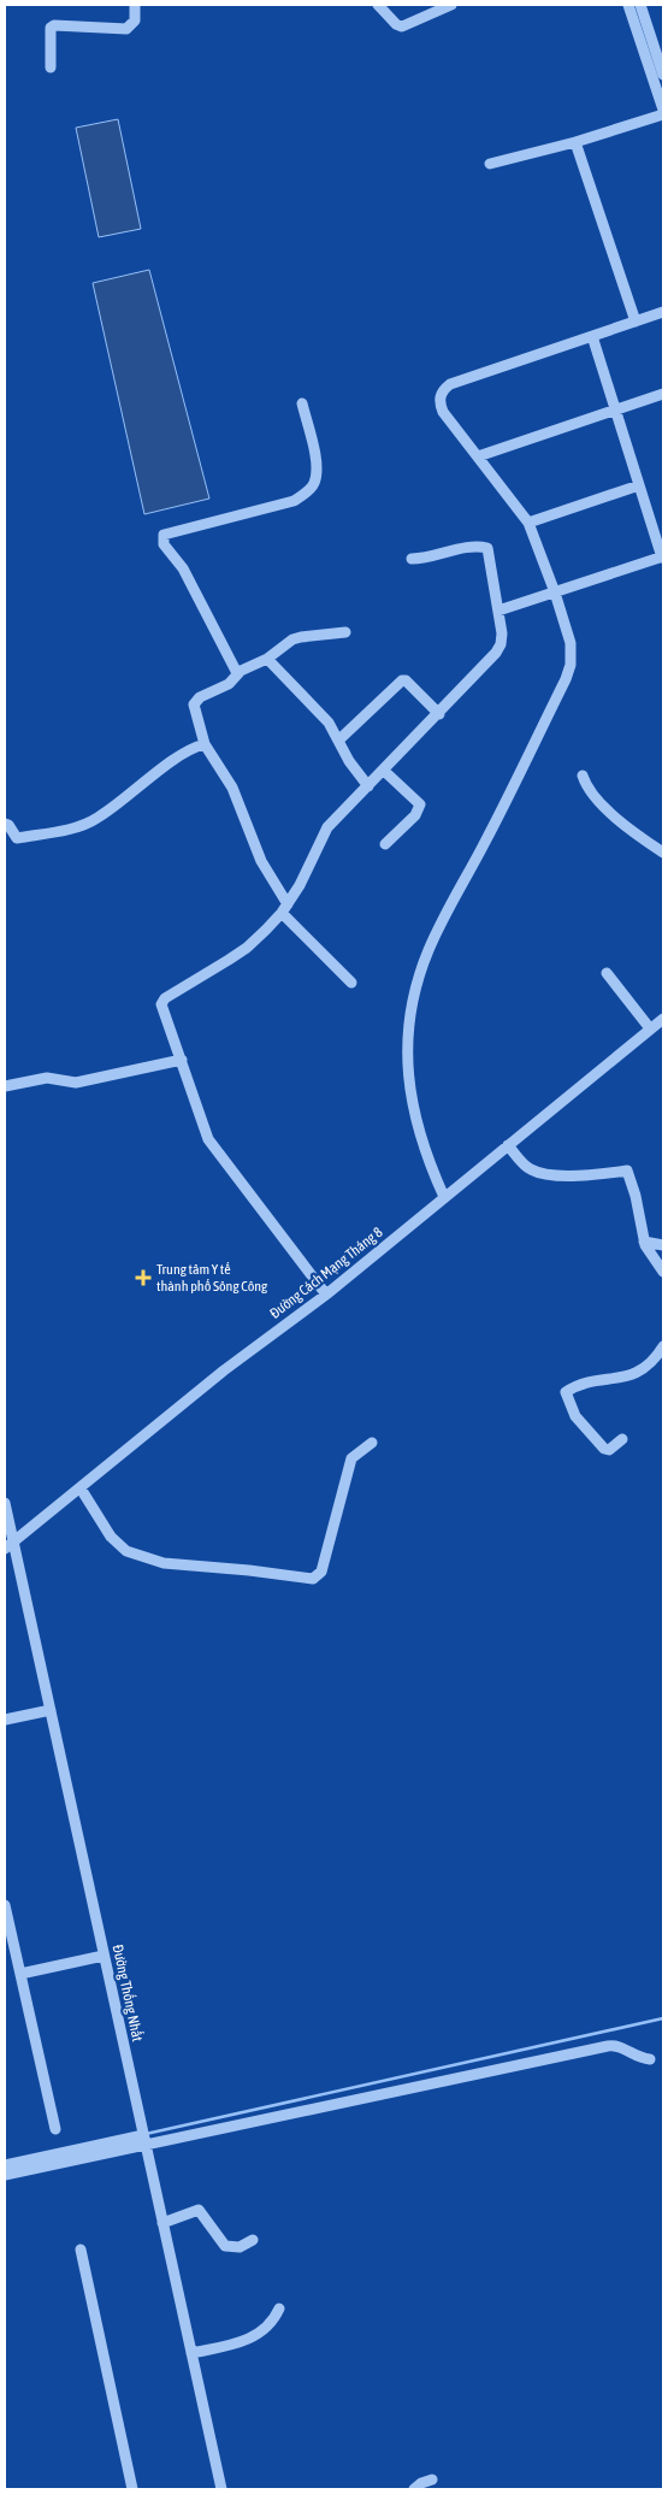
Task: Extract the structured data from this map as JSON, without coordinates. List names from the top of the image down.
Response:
{
  "streets": {
    "street": ["Đường Cách Mạng Tháng 8", "Đường Thống Nhất"]
  },
  "crossings": [
    ["Đường Cách Mạng Tháng 8", "Đường Thống Nhất"]
  ],
  "places": {
    "health": ["Trung tâm Y tế thành phố Sông Công"]
  }
}
